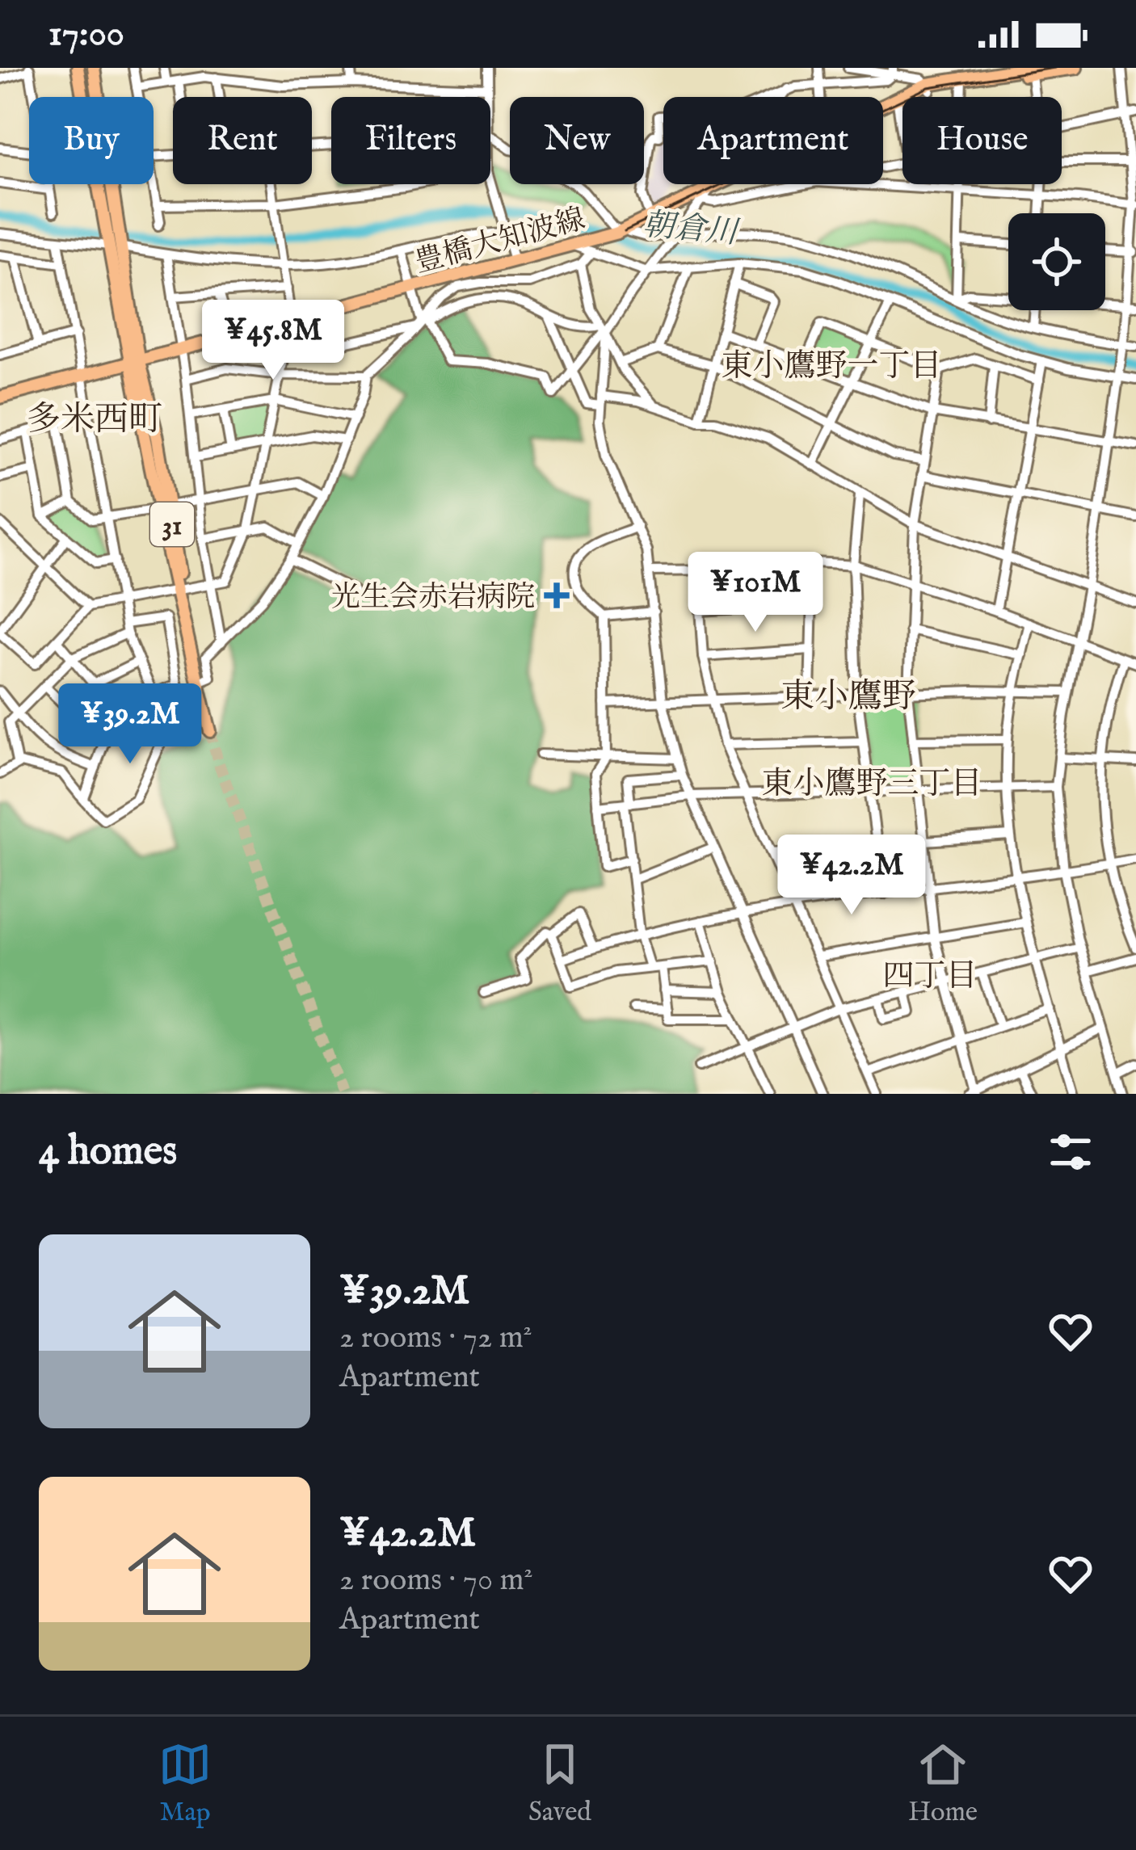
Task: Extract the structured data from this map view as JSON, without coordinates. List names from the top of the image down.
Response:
{
  "streets": {
    "main road": ["豊橋大知波線", "31"]
  },
  "crossings": [
    ["豊橋大知波線", "31"]
  ],
  "districts": [
    "東小鷹野一丁目",
    "多米西町",
    "東小鷹野",
    "東小鷹野三丁目",
    "四丁目"
  ],
  "water": ["朝倉川"],
  "places": {
    "health": ["光生会赤岩病院"]
  },
  "page": {
    "status": "17:00",
    "chip": [
      "Buy",
      "Rent",
      "Filters",
      "New",
      "Apartment",
      "House"
    ],
    "price": [
      "¥45.8M",
      "¥101M",
      "¥39.2M",
      "¥42.2M"
    ],
    "heading": "4 homes",
    "list": [
      {
        "name": "¥39.2M",
        "note": "2 rooms · 72 m² · Apartment"
      },
      {
        "name": "¥42.2M",
        "note": "2 rooms · 70 m² · Apartment"
      }
    ],
    "tabs": ["Map", "Saved", "Home"]
  }
}
